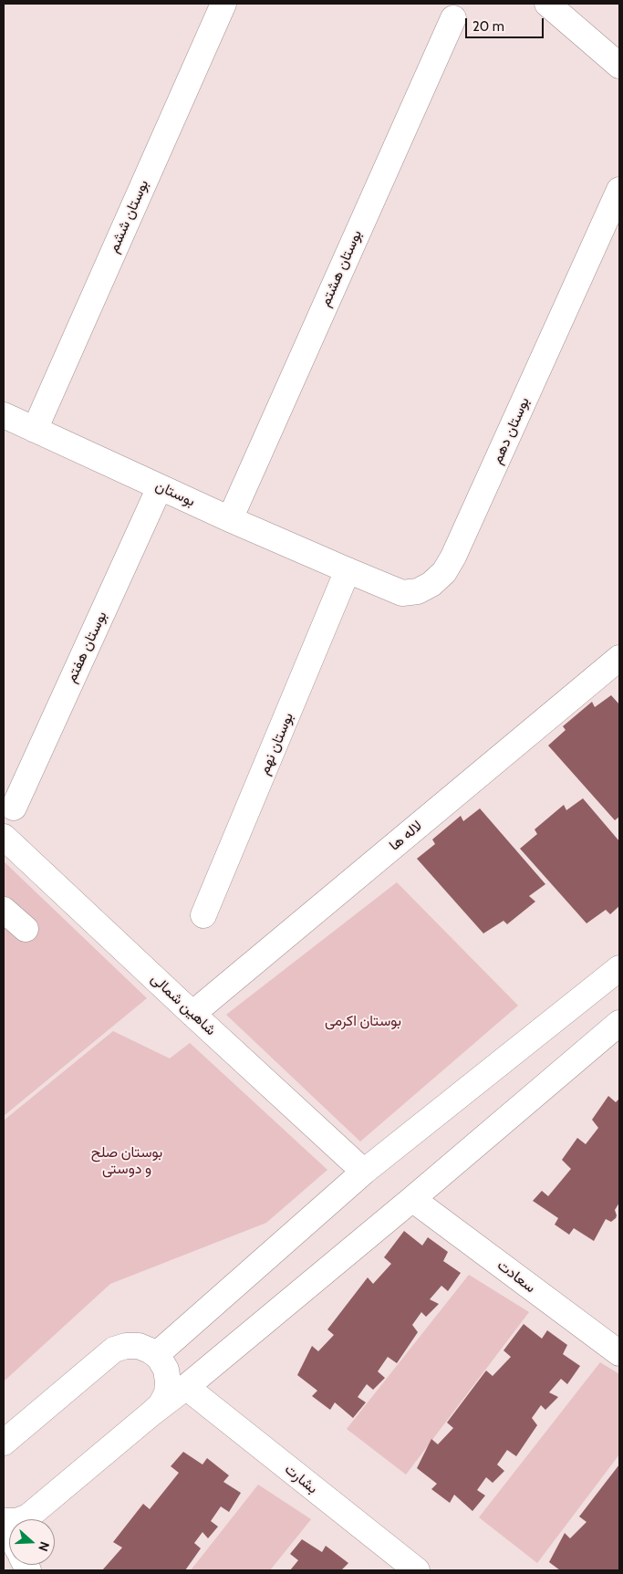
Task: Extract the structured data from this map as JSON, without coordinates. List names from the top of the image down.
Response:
{
  "streets": {
    "street": [
      "بوستان ششم",
      "بوستان هشتم",
      "بوستان دهم",
      "بوستان",
      "بوستان هفتم",
      "بوستان نهم",
      "لاله ها",
      "شاهین شمالی",
      "سعادت",
      "بشارت"
    ]
  },
  "crossings": [
    ["بوستان ششم", "بوستان"],
    ["بوستان هشتم", "بوستان"],
    ["بوستان دهم", "بوستان"],
    ["بوستان دهم", "بوستان نهم"],
    ["بوستان", "بوستان هفتم"],
    ["بوستان", "بوستان نهم"],
    ["لاله ها", "شاهین شمالی"]
  ],
  "parks": ["بوستان اکرمی", "بوستان صلح و دوستی"],
  "scale_bar": "20 m",
  "north": "right"
}
